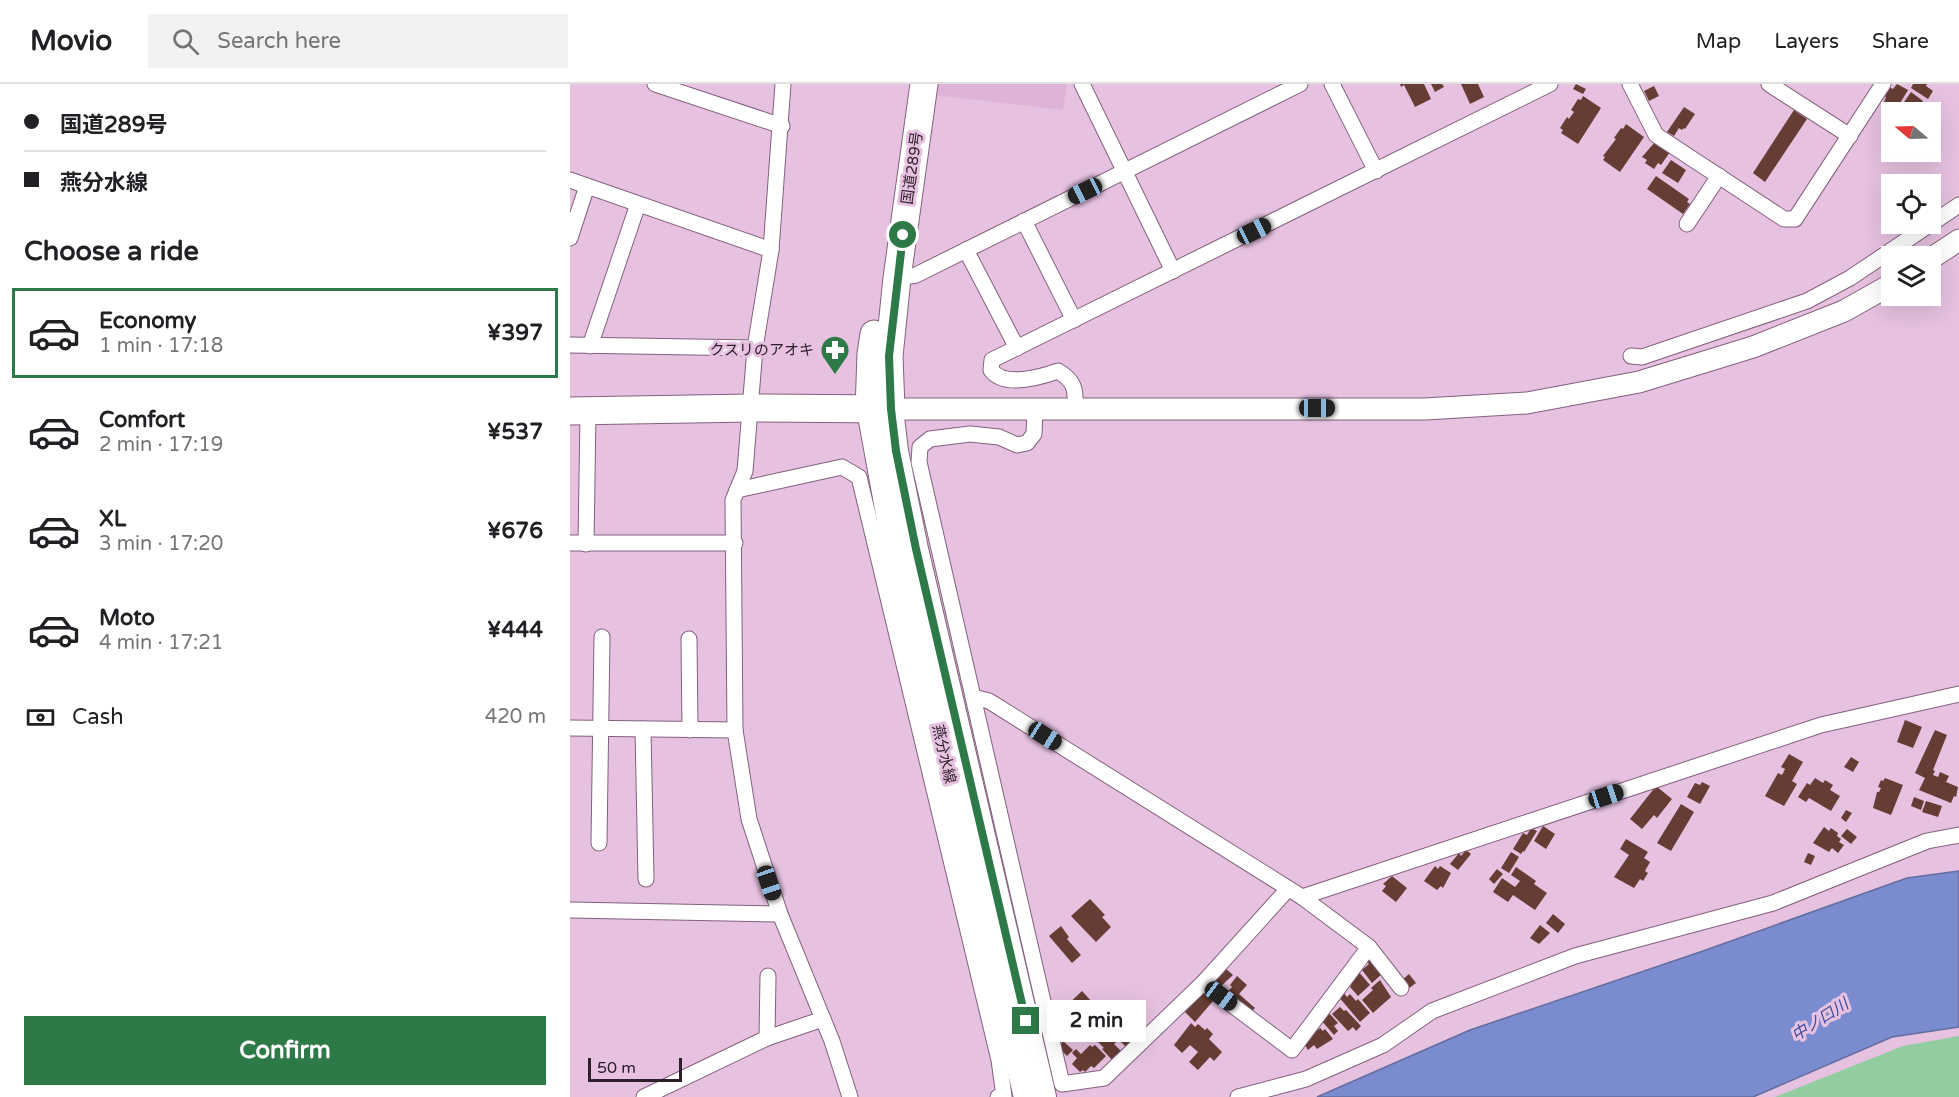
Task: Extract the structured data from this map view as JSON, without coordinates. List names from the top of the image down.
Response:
{
  "streets": {
    "highway": ["国道289号"],
    "main road": ["燕分水線"]
  },
  "crossings": [
    ["国道289号", "燕分水線"]
  ],
  "water": ["中ノ口川"],
  "places": {
    "pharmacy": ["クスリのアオキ"]
  },
  "scale_bar": "50 m",
  "north": "left",
  "page": {
    "header": "Movio",
    "search": "Search here",
    "nav": ["Map", "Layers", "Share"],
    "banner": ["国道289号", "燕分水線"],
    "heading": "Choose a ride",
    "list": [
      {
        "name": "Economy",
        "note": "1 min · 17:18",
        "value": "¥397"
      },
      {
        "name": "Comfort",
        "note": "2 min · 17:19",
        "value": "¥537"
      },
      {
        "name": "XL",
        "note": "3 min · 17:20",
        "value": "¥676"
      },
      {
        "name": "Moto",
        "note": "4 min · 17:21",
        "value": "¥444"
      }
    ],
    "pay": ["Cash", "420 m"],
    "bubble": "2 min",
    "buttons": "Confirm",
    "scale": "50 m"
  }
}
